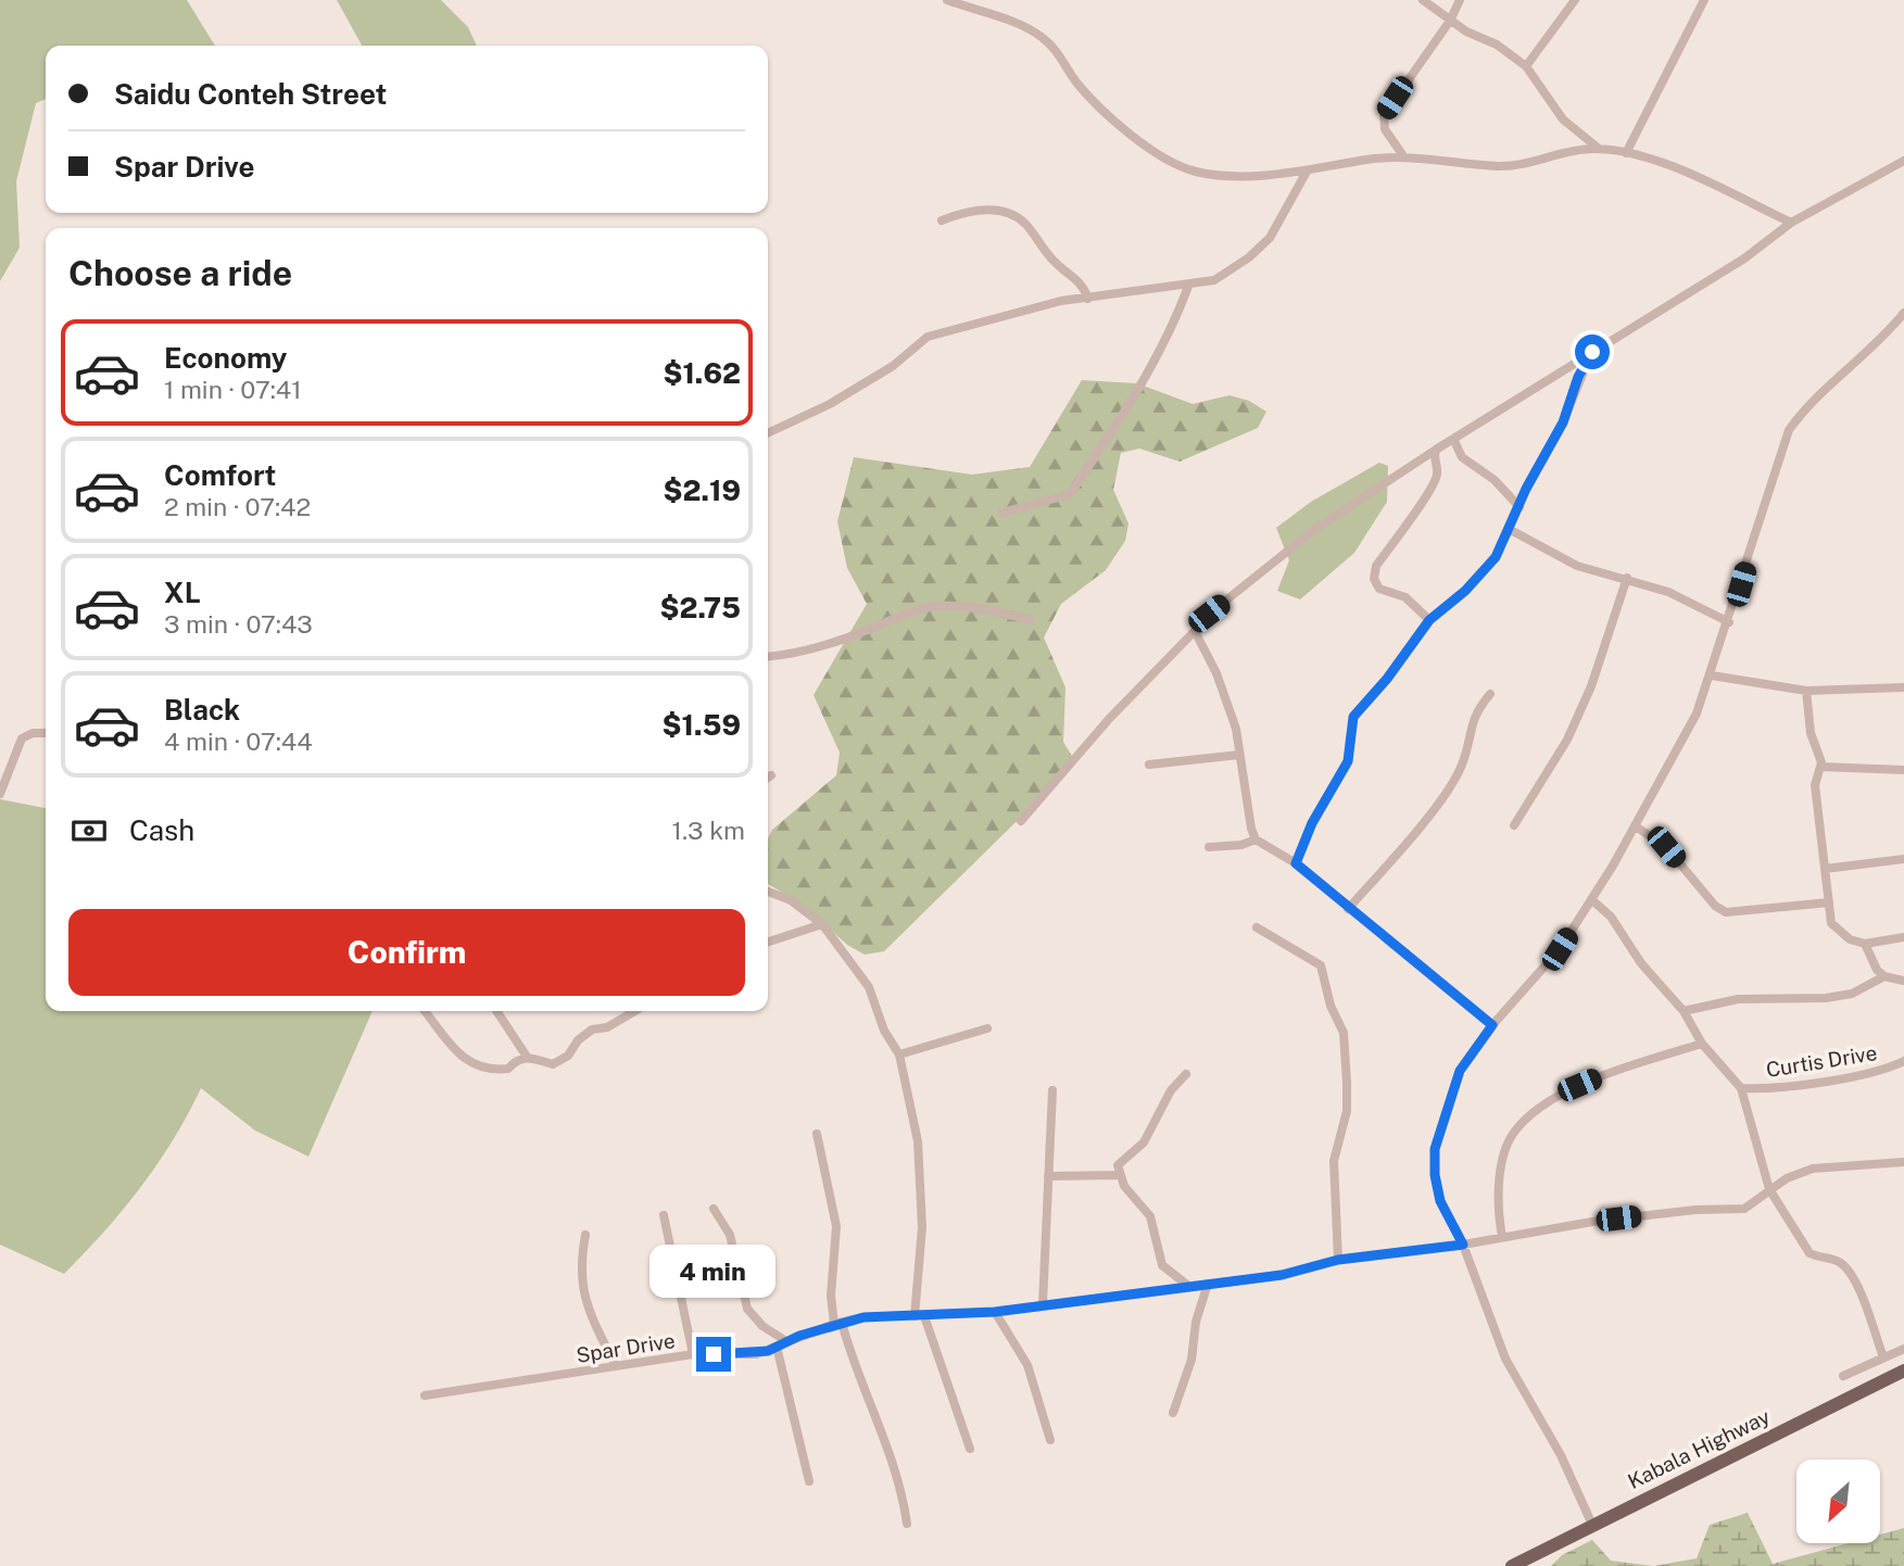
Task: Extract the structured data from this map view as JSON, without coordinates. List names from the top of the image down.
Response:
{
  "streets": {
    "main road": ["Kabala Highway"],
    "street": ["Curtis Drive", "Spar Drive"]
  },
  "north": "bottom left",
  "page": {
    "banner": ["Saidu Conteh Street", "Spar Drive"],
    "heading": "Choose a ride",
    "list": [
      {
        "name": "Economy",
        "note": "1 min · 07:41",
        "value": "$1.62"
      },
      {
        "name": "Comfort",
        "note": "2 min · 07:42",
        "value": "$2.19"
      },
      {
        "name": "XL",
        "note": "3 min · 07:43",
        "value": "$2.75"
      },
      {
        "name": "Black",
        "note": "4 min · 07:44",
        "value": "$1.59"
      }
    ],
    "pay": ["Cash", "1.3 km"],
    "buttons": "Confirm",
    "bubble": "4 min"
  }
}
